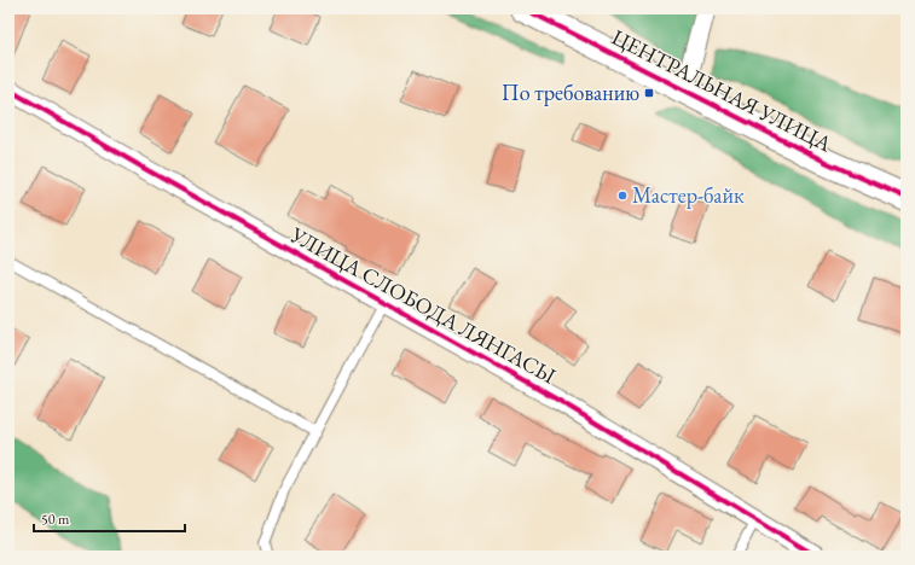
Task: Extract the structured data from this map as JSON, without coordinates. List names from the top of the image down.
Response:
{
  "streets": {
    "street": ["ЦЕНТРАЛЬНАЯ УЛИЦА", "УЛИЦА СЛОБОДА ЛЯНГАСЫ"]
  },
  "places": {
    "transit": ["По требованию"],
    "other": ["Мастер-байк"]
  },
  "scale_bar": "50 m"
}
